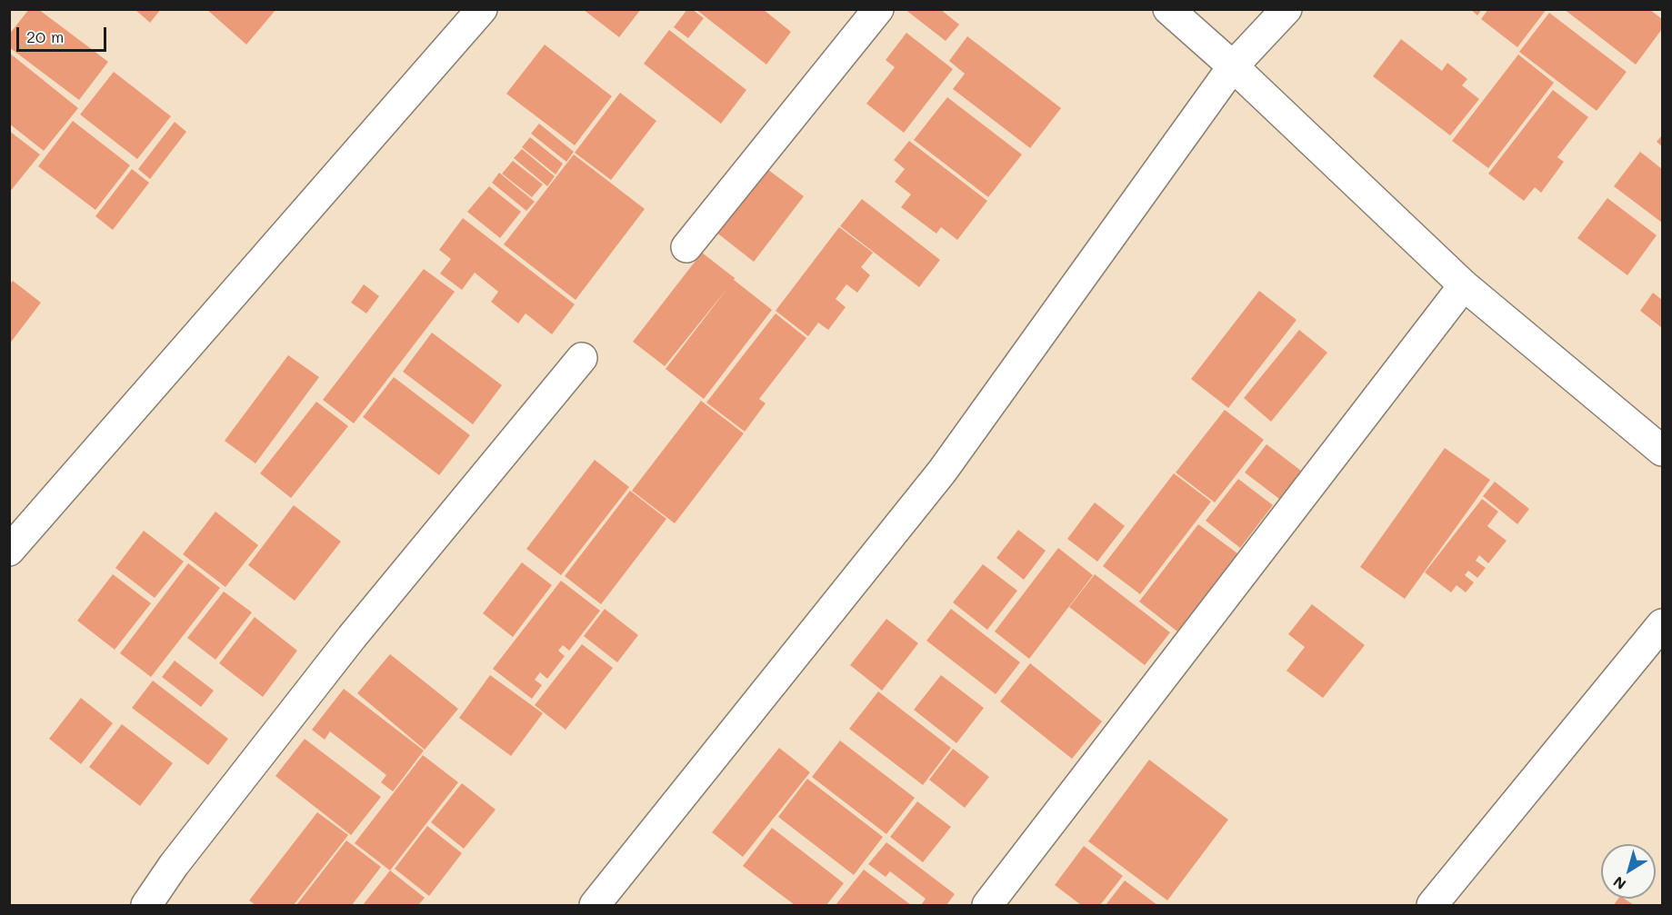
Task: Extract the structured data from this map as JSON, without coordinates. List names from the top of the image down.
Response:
{
  "scale_bar": "20 m",
  "north": "bottom left"
}
